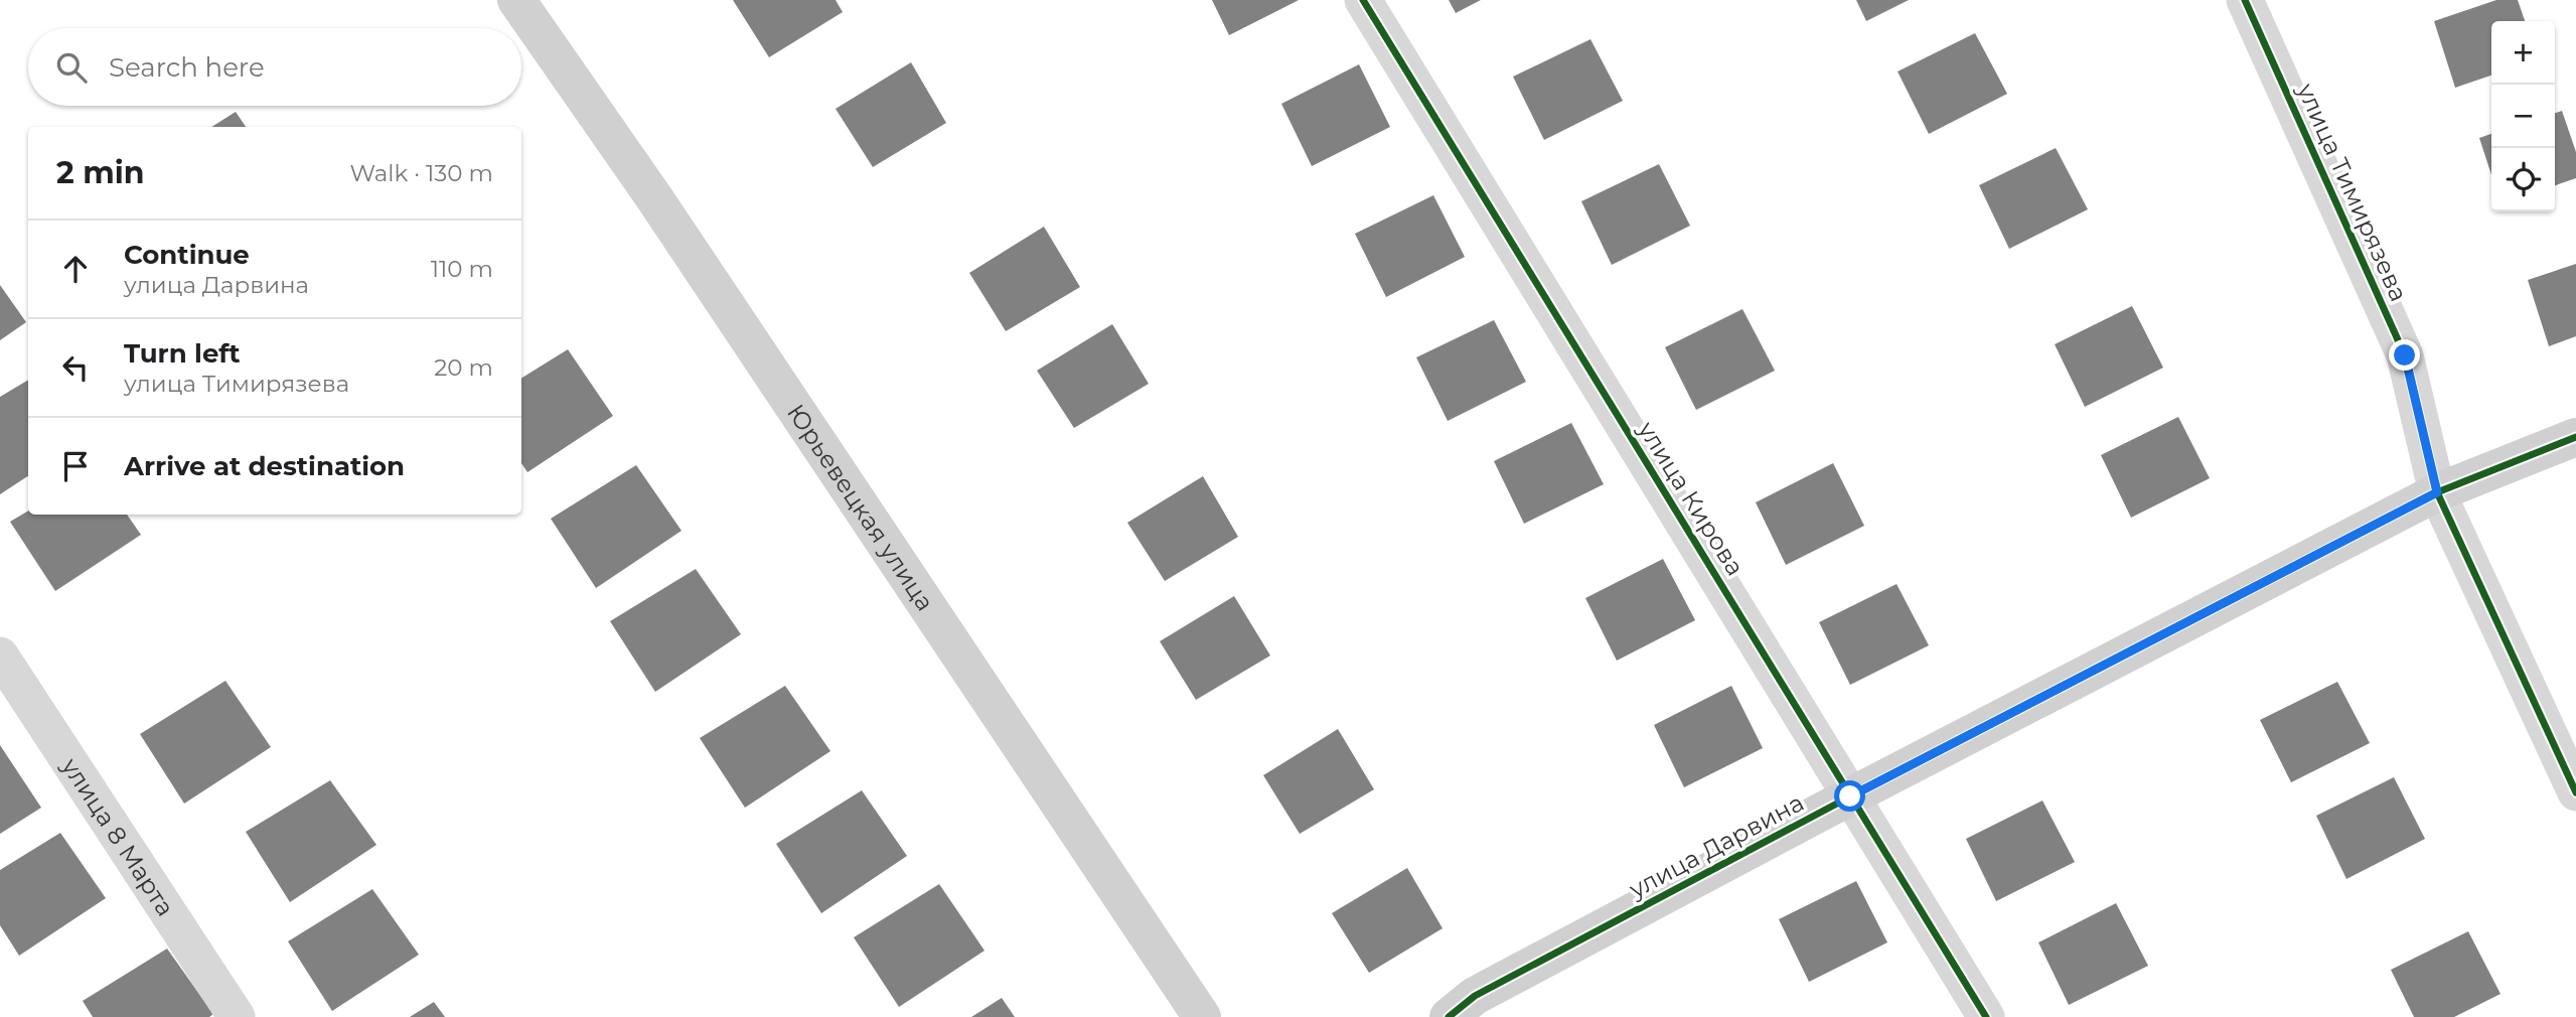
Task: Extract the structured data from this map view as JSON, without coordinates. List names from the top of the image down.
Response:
{
  "streets": {
    "street": [
      "улица Тимирязева",
      "улица Кирова",
      "Юрьевецкая улица",
      "улица 8 Марта",
      "улица Дарвина"
    ]
  },
  "crossings": [
    ["улица Тимирязева", "улица Дарвина"],
    ["улица Кирова", "улица Дарвина"]
  ],
  "page": {
    "map_buttons": ["+", "−"],
    "search": "Search here",
    "heading": ["2 min", "Walk · 130 m"],
    "list": [
      ["Continue", "улица Дарвина", "110 m"],
      ["Turn left", "улица Тимирязева", "20 m"],
      "Arrive at destination"
    ]
  }
}
